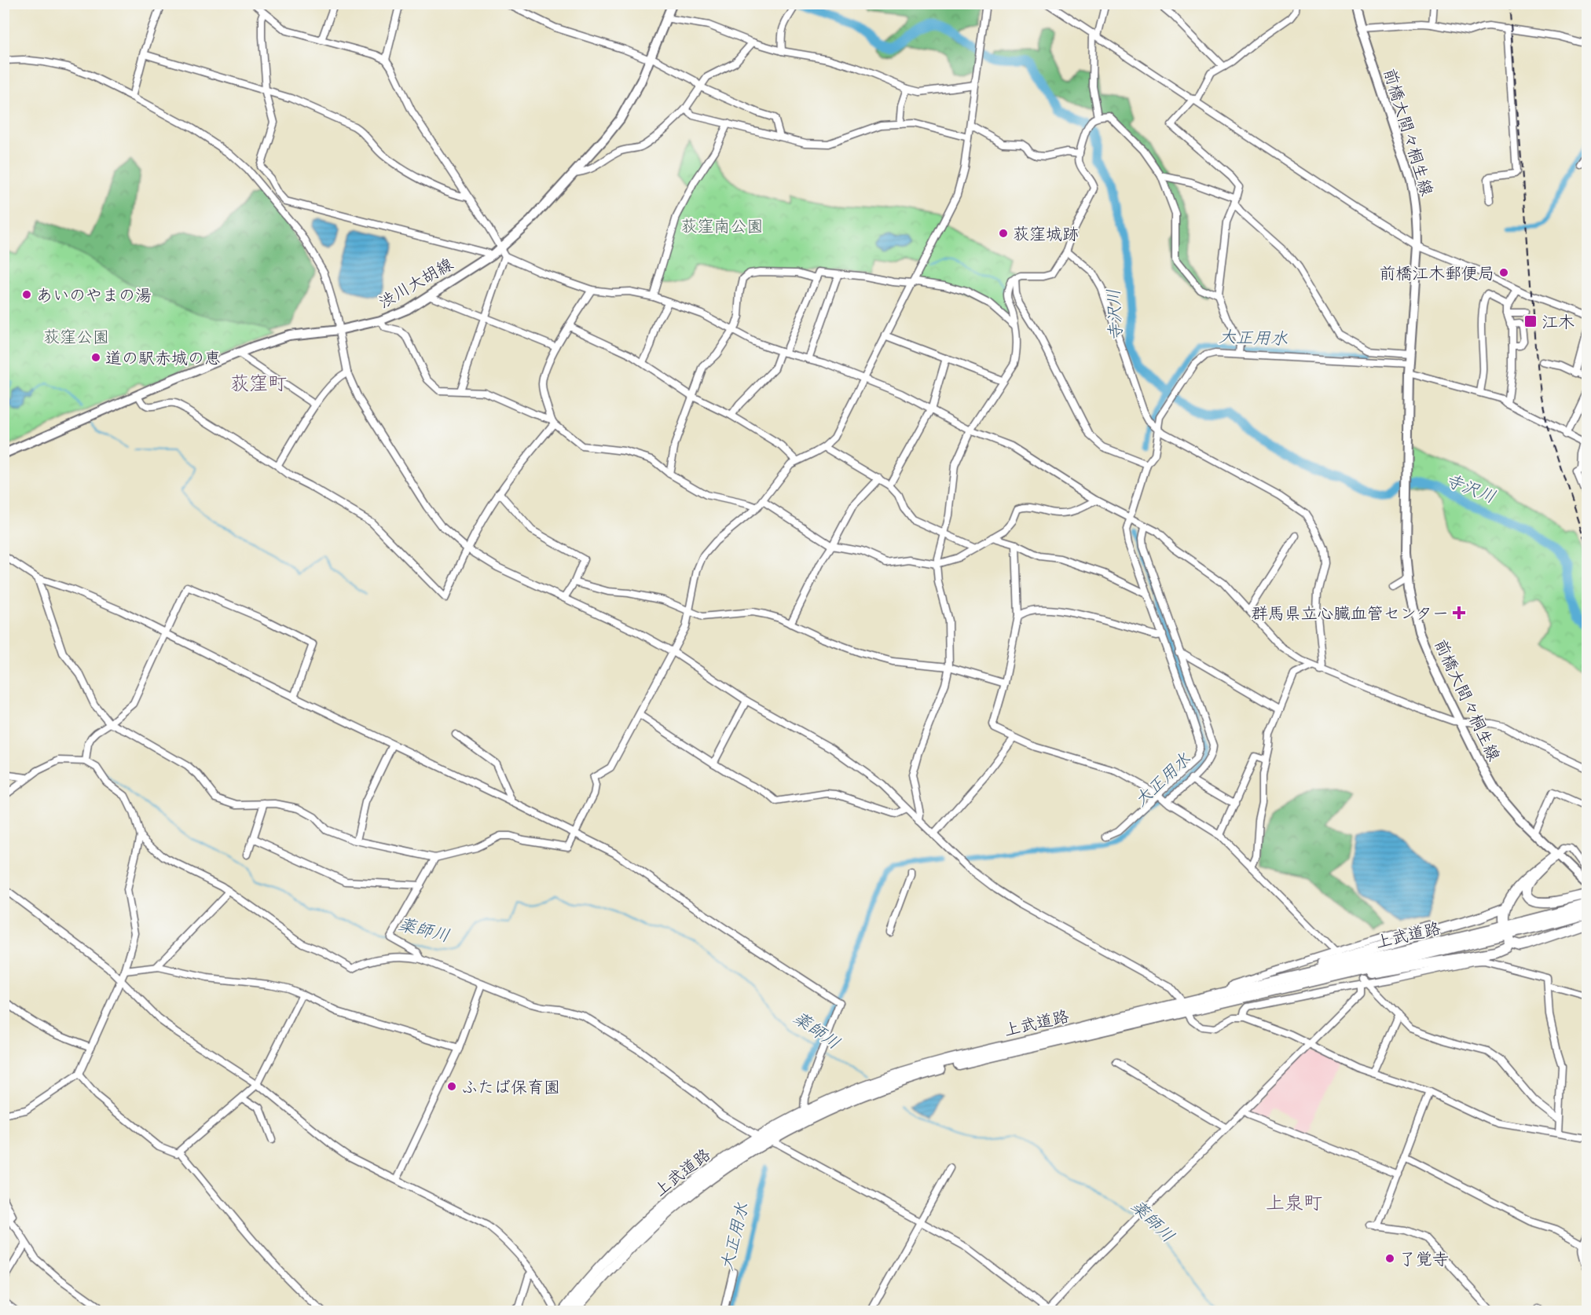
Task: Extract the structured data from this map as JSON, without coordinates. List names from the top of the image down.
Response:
{
  "streets": {
    "highway": ["上武道路"],
    "main road": ["前橋大間々桐生線", "渋川大胡線"]
  },
  "districts": ["荻窪町", "上泉町"],
  "water": ["寺沢川", "大正用水", "薬師川"],
  "parks": ["荻窪南公園", "荻窪公園"],
  "places": {
    "other": [
      "荻窪城跡",
      "前橋江木郵便局",
      "あいのやまの湯",
      "道の駅赤城の恵",
      "ふたば保育園",
      "了覚寺"
    ],
    "transit": ["江木"],
    "health": ["群馬県立心臓血管センター"]
  }
}
